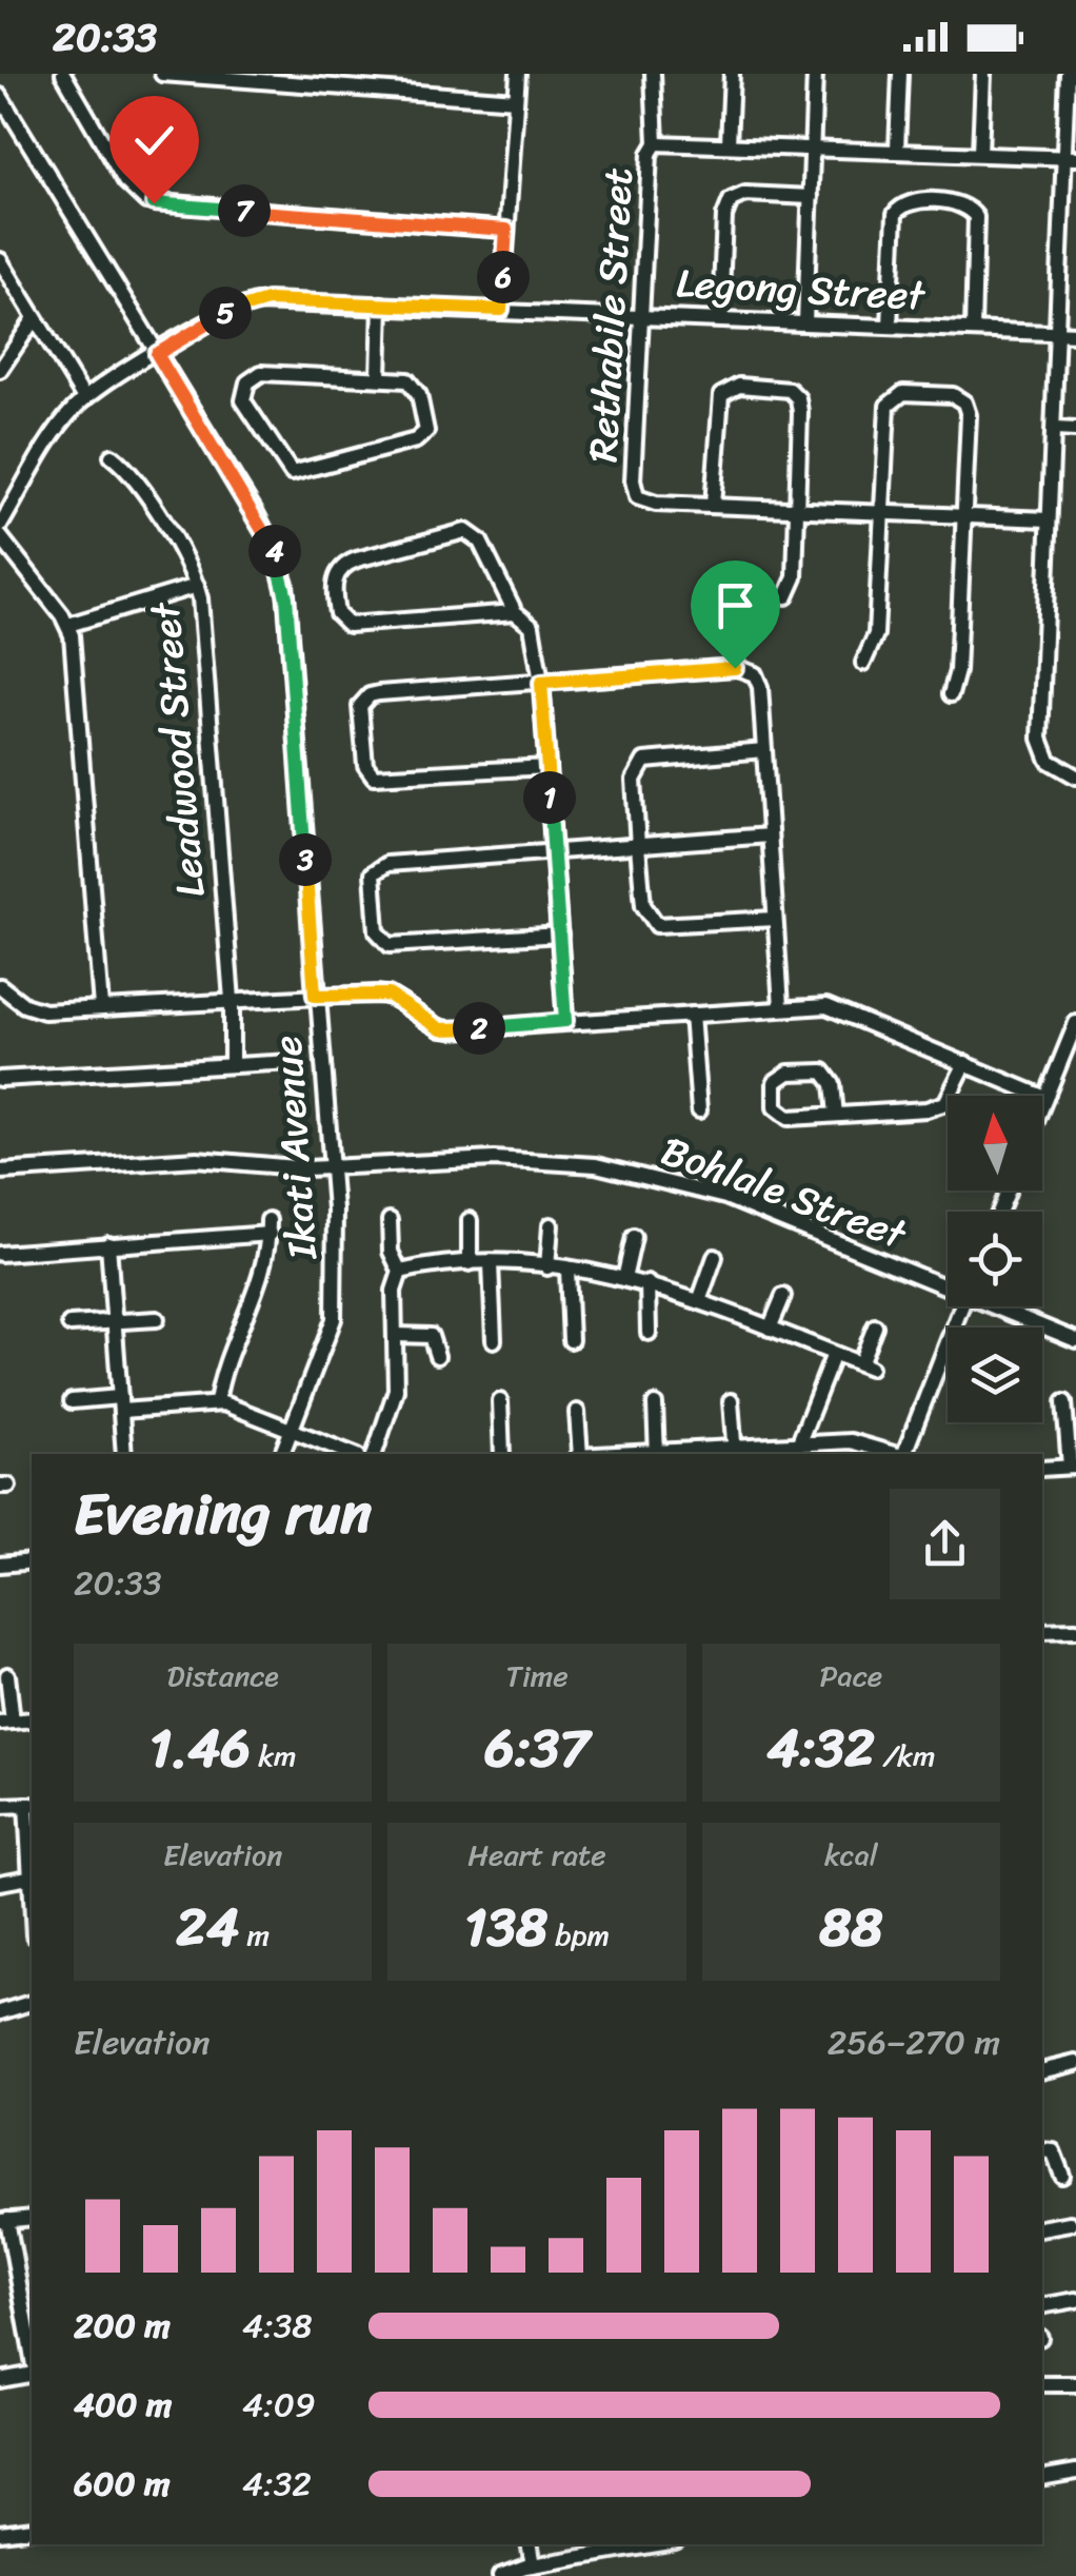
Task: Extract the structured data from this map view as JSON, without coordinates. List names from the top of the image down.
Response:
{
  "streets": {
    "street": [
      "Legong Street",
      "Rethabile Street",
      "Leadwood Street",
      "Ikati Avenue",
      "Bohlale Street"
    ]
  },
  "crossings": [
    ["Legong Street", "Rethabile Street"],
    ["Legong Street", "Ikati Avenue"],
    ["Ikati Avenue", "Bohlale Street"]
  ],
  "north": "top",
  "page": {
    "status": "20:33",
    "pins": [
      "7",
      "6",
      "5",
      "4",
      "1",
      "3",
      "2"
    ],
    "heading": ["Evening run", "20:33"],
    "stats": [
      ["Distance", "1.46 km"],
      ["Time", "6:37"],
      ["Pace", "4:32 /km"],
      ["Elevation", "24 m"],
      ["Heart rate", "138 bpm"],
      ["kcal", "88"]
    ],
    "chart": ["Elevation", "256–270 m"],
    "list": [
      {
        "name": "200 m",
        "note": "4:38"
      },
      {
        "name": "400 m",
        "note": "4:09"
      },
      {
        "name": "600 m",
        "note": "4:32"
      }
    ]
  }
}
